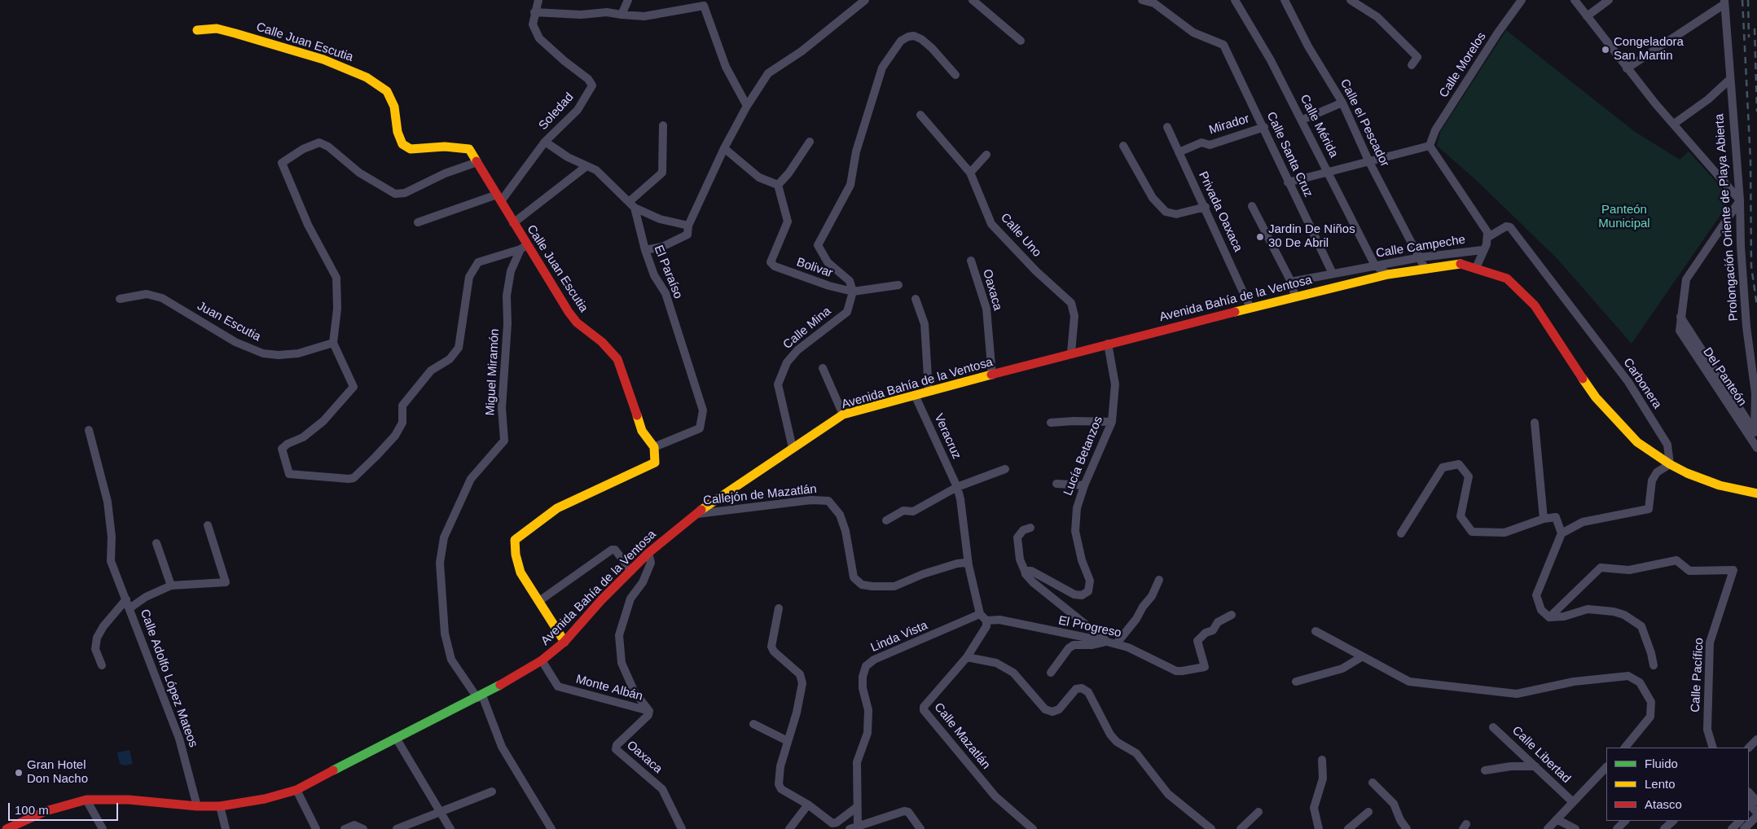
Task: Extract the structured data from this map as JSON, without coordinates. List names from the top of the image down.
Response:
{
  "streets": {
    "main road": ["Calle Juan Escutia", "Avenida Bahía de la Ventosa"],
    "street": [
      "Calle Morelos",
      "Soledad",
      "Calle el Pescador",
      "Mirador",
      "Calle Mérida",
      "Calle Santa Cruz",
      "Privada Oaxaca",
      "Prolongación Oriente de Playa Abierta",
      "Calle Uno",
      "Calle Campeche",
      "Bolivar",
      "El Paraíso",
      "Oaxaca",
      "Juan Escutia",
      "Calle Mina",
      "Miguel Miramón",
      "Del Panteón",
      "Carbonera",
      "Veracruz",
      "Lucía Betanzos",
      "Callejón de Mazatlán",
      "El Progreso",
      "Linda Vista",
      "Calle Pacífico",
      "Calle Adolfo López Mateos",
      "Monte Albán",
      "Calle Mazatlán",
      "Calle Libertad"
    ]
  },
  "crossings": [
    ["Calle Juan Escutia", "Soledad"],
    ["Calle Juan Escutia", "El Paraíso"],
    ["Calle Juan Escutia", "Miguel Miramón"],
    ["Calle el Pescador", "Calle Campeche"],
    ["Calle el Pescador", "Avenida Bahía de la Ventosa"],
    ["Mirador", "Calle Santa Cruz"],
    ["Mirador", "Privada Oaxaca"],
    ["Calle Mérida", "Calle Campeche"],
    ["Calle Santa Cruz", "Calle Campeche"],
    ["Privada Oaxaca", "Avenida Bahía de la Ventosa"],
    ["Prolongación Oriente de Playa Abierta", "Del Panteón"],
    ["Calle Uno", "Avenida Bahía de la Ventosa"],
    ["Bolivar", "Calle Mina"],
    ["Oaxaca", "Avenida Bahía de la Ventosa"],
    ["Oaxaca", "Monte Albán"],
    ["Avenida Bahía de la Ventosa", "Calle Mina"],
    ["Avenida Bahía de la Ventosa", "Miguel Miramón"],
    ["Avenida Bahía de la Ventosa", "Carbonera"],
    ["Avenida Bahía de la Ventosa", "Veracruz"],
    ["Avenida Bahía de la Ventosa", "Lucía Betanzos"],
    ["Avenida Bahía de la Ventosa", "Callejón de Mazatlán"],
    ["Avenida Bahía de la Ventosa", "Calle Adolfo López Mateos"],
    ["Avenida Bahía de la Ventosa", "Monte Albán"],
    ["El Progreso", "Calle Mazatlán"]
  ],
  "parks": ["Panteón Municipal"],
  "places": ["Congeladora San Martin", "Jardin De Niños 30 De Abril", "Gran Hotel Don Nacho"],
  "legend": ["Fluido", "Lento", "Atasco"],
  "scale_bar": "100 m"
}
